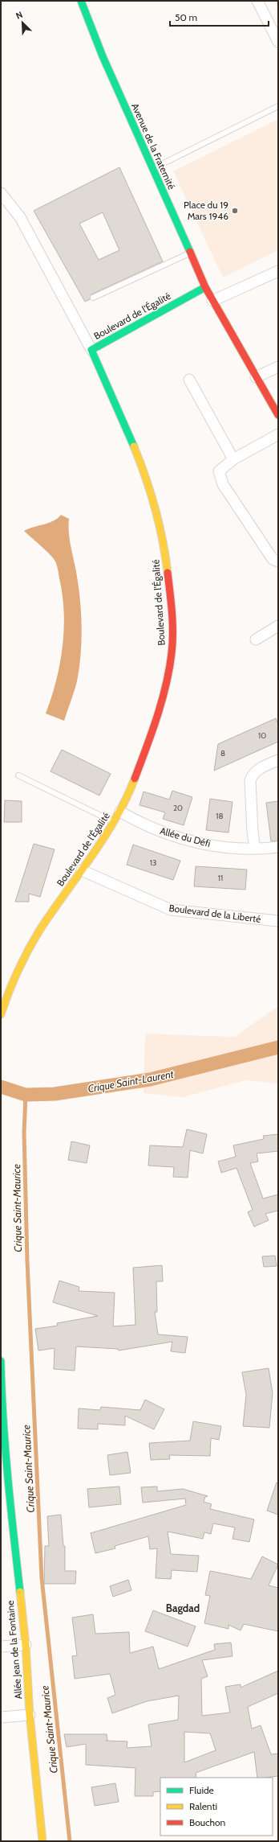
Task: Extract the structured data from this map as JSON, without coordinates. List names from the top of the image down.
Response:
{
  "streets": {
    "street": [
      "Avenue de la Fraternité",
      "Boulevard de l'Égalité",
      "Allée du Défi",
      "Boulevard de la Liberté",
      "Allée Jean de la Fontaine"
    ]
  },
  "crossings": [
    ["Avenue de la Fraternité", "Boulevard de l'Égalité"],
    ["Boulevard de l'Égalité", "Allée du Défi"],
    ["Boulevard de l'Égalité", "Boulevard de la Liberté"]
  ],
  "districts": ["Bagdad"],
  "water": ["Crique Saint-Laurent", "Crique Saint-Maurice"],
  "places": ["Place du 19 Mars 1946"],
  "house_numbers": [
    "10",
    "8",
    "20",
    "18",
    "13",
    "11"
  ],
  "legend": ["Fluide", "Ralenti", "Bouchon"],
  "scale_bar": "50 m",
  "north": "top left"
}
